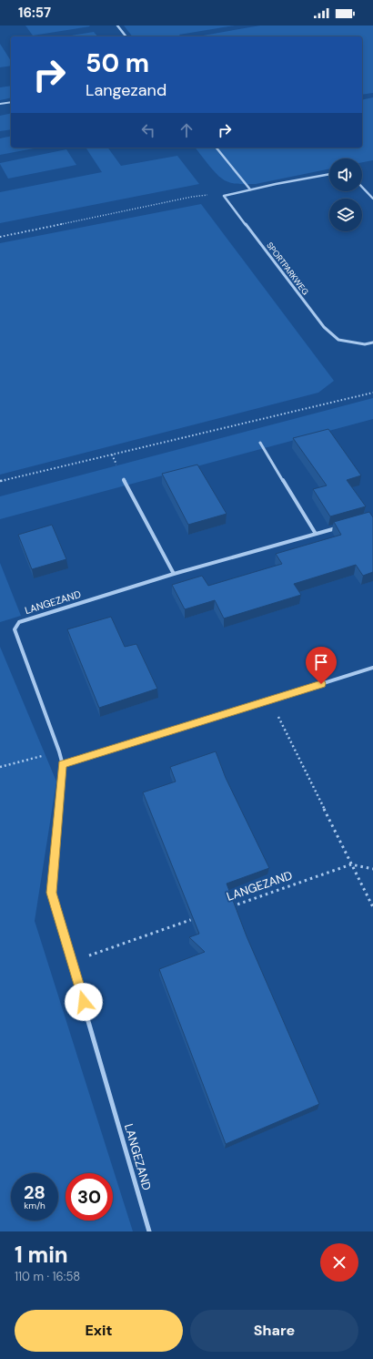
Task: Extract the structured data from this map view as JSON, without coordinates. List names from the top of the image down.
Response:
{
  "streets": {
    "street": ["SPORTPARKWEG", "LANGEZAND"]
  },
  "page": {
    "status": "16:57",
    "turn": ["50 m", "Langezand"],
    "speed": "28 km/h",
    "limit": "30",
    "heading": ["1 min", "110 m · 16:58"],
    "buttons": ["Exit", "Share"]
  }
}
